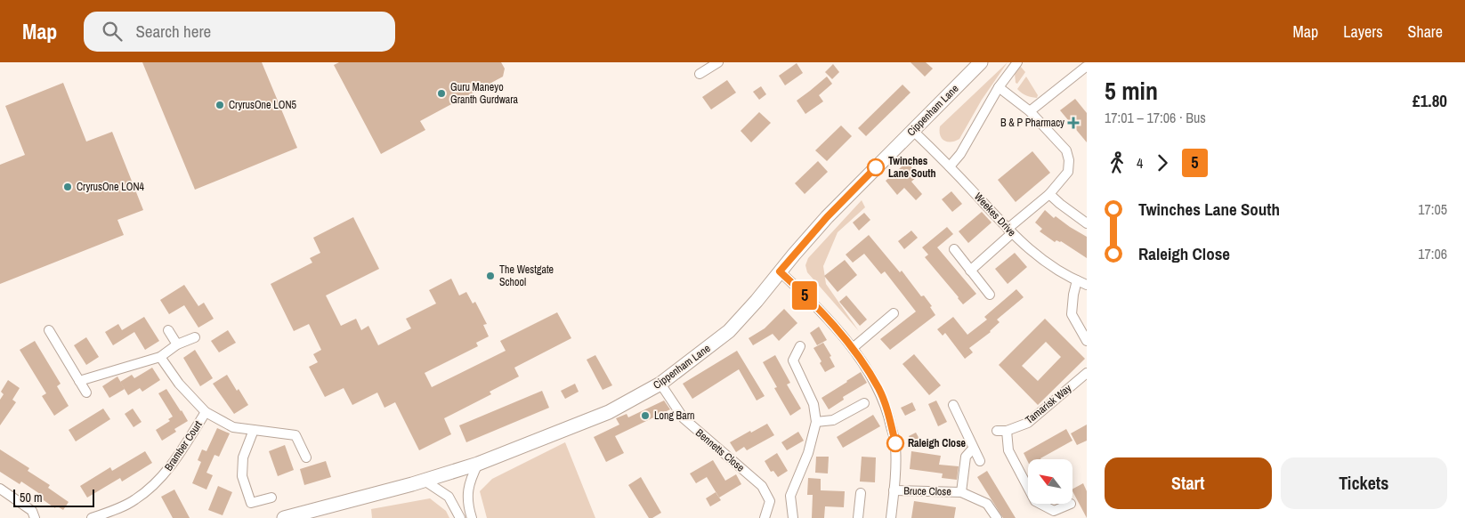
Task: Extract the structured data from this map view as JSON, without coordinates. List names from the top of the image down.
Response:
{
  "streets": {
    "street": [
      "Cippenham Lane",
      "Weekes Drive",
      "Tamarisk Way",
      "Bramber Court",
      "Bennetts Close",
      "Bruce Close"
    ]
  },
  "crossings": [
    ["Cippenham Lane", "Weekes Drive"],
    ["Cippenham Lane", "Bennetts Close"]
  ],
  "places": {
    "other": [
      "Guru Maneyo Granth Gurdwara",
      "CryrusOne LON5",
      "Twinches Lane South",
      "CryrusOne LON4",
      "The Westgate School",
      "Long Barn",
      "Raleigh Close"
    ],
    "health": ["B & P Pharmacy"]
  },
  "lines": ["bus line 5"],
  "scale_bar": "50 m",
  "north": "top left",
  "page": {
    "header": "Map",
    "search": "Search here",
    "nav": ["Map", "Layers", "Share"],
    "on_map": "5",
    "heading": ["5 min", "17:01 – 17:06 · Bus", "£1.80"],
    "legs": ["4", "5"],
    "list": [
      {
        "name": "Twinches Lane South",
        "value": "17:05"
      },
      {
        "name": "Raleigh Close",
        "value": "17:06"
      }
    ],
    "buttons": ["Start", "Tickets"],
    "scale": "50 m"
  }
}
